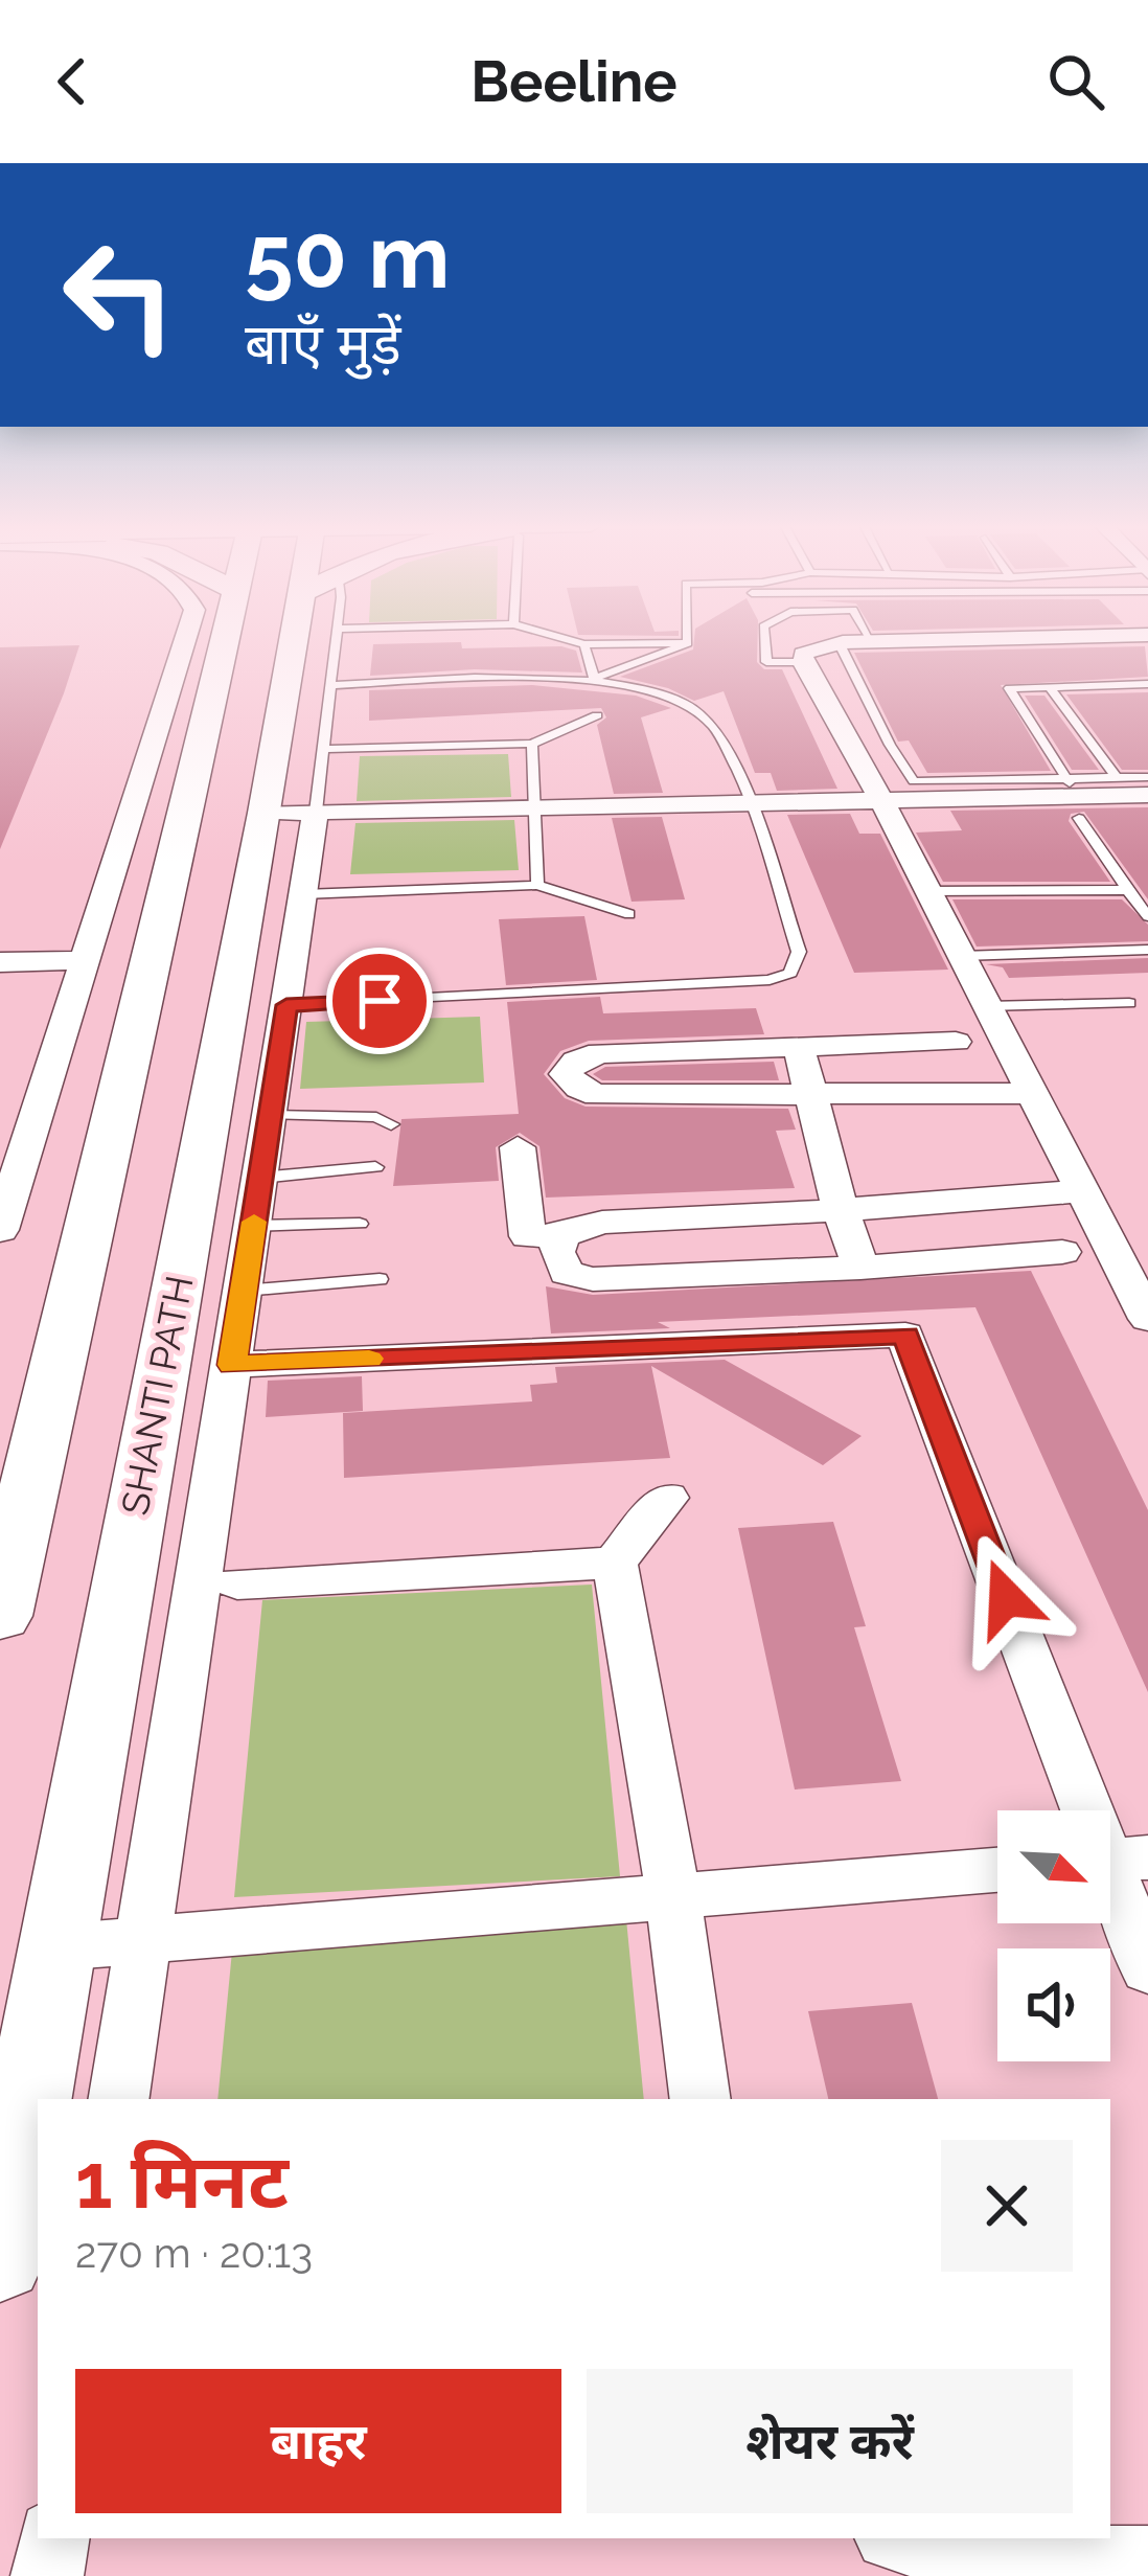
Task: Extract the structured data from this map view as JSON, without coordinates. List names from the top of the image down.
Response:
{
  "streets": {
    "main road": ["SHANTI PATH"]
  },
  "north": "bottom right",
  "page": {
    "header": "Beeline",
    "turn": ["50 m", "बाएँ मुड़ें"],
    "heading": ["1 मिनट", "270 m · 20:13"],
    "buttons": ["बाहर", "शेयर करें"]
  }
}
